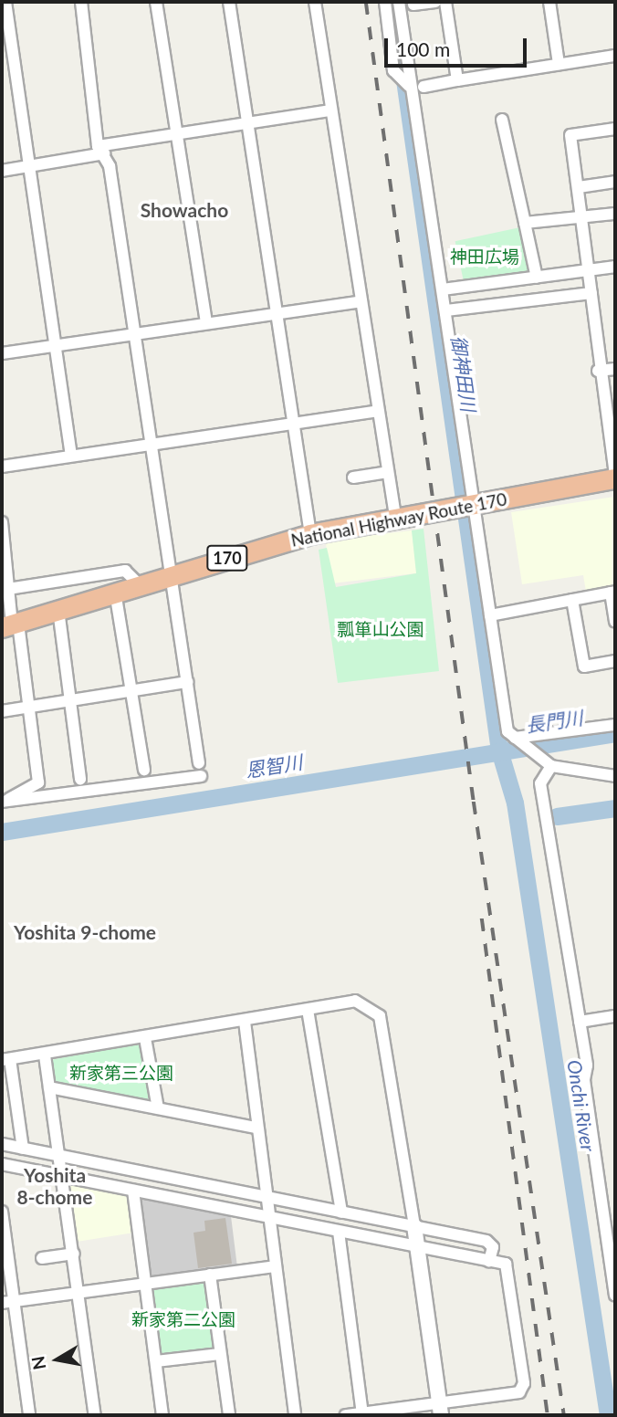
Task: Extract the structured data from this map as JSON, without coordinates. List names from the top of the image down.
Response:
{
  "streets": {
    "highway": ["National Highway Route 170", "170"]
  },
  "districts": ["Showacho", "Yoshita 9-chome", "Yoshita 8-chome"],
  "water": [
    "御神田川",
    "長門川",
    "恩智川",
    "Onchi River"
  ],
  "parks": [
    "神田広場",
    "瓢箪山公園",
    "新家第三公園",
    "新家第二公園"
  ],
  "scale_bar": "100 m",
  "north": "left"
}
